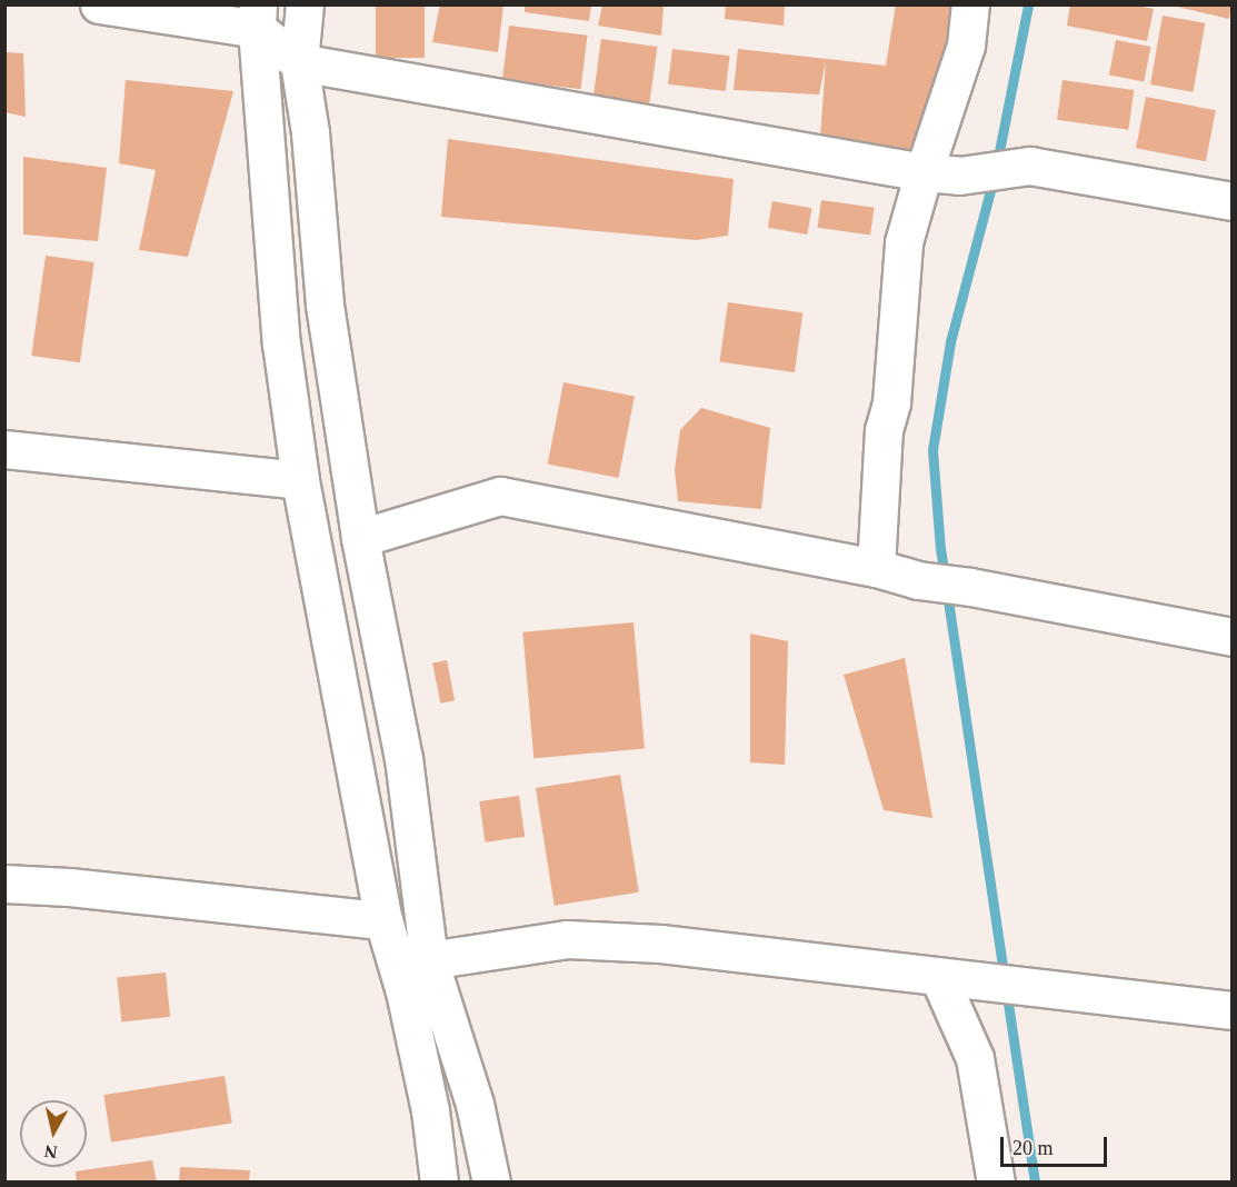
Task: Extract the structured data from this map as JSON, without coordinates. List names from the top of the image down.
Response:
{
  "scale_bar": "20 m",
  "north": "bottom"
}
